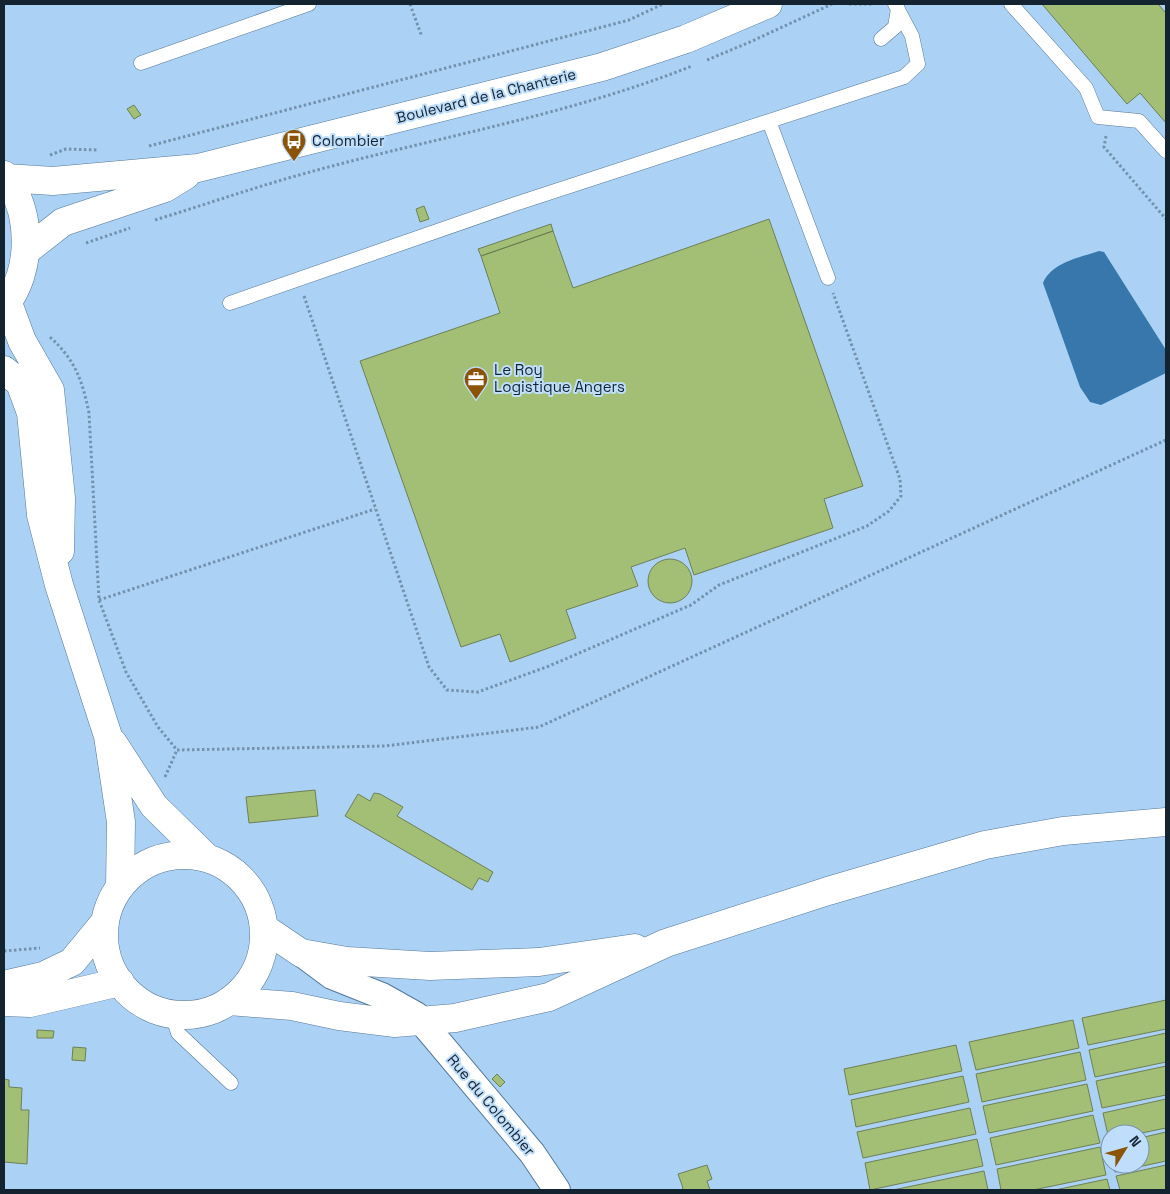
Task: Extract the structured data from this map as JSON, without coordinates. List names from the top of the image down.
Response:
{
  "streets": {
    "street": ["Boulevard de la Chanterie", "Rue du Colombier"]
  },
  "places": {
    "bus stop": ["Colombier"],
    "office": ["Le Roy Logistique Angers"]
  },
  "north": "top right"
}
